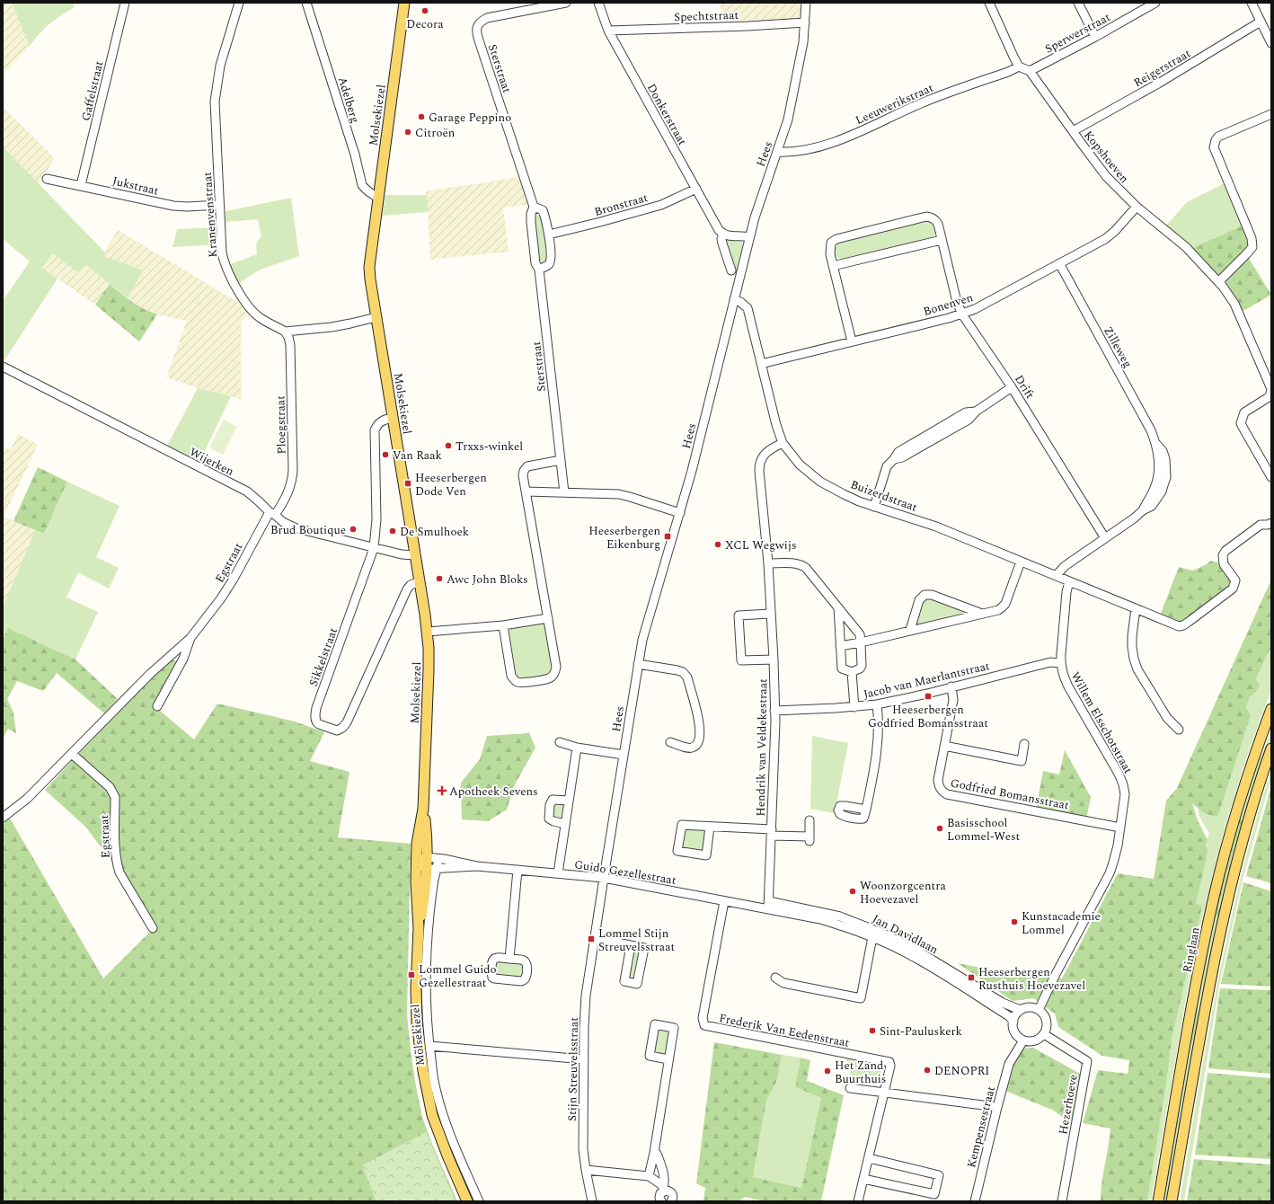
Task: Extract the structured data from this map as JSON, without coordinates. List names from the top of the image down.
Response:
{
  "streets": {
    "main road": ["Molsekiezel", "Ringlaan"],
    "street": [
      "Spechtstraat",
      "Sperwerstraat",
      "Reigerstraat",
      "Sterstraat",
      "Gaffelstraat",
      "Adelberg",
      "Leeuwerikstraat",
      "Donkerstraat",
      "Hees",
      "Kopshoeven",
      "Jukstraat",
      "Bronstraat",
      "Kranenvenstraat",
      "Bonenven",
      "Zilleweg",
      "Drift",
      "Ploegstraat",
      "Wijerken",
      "Buizerdstraat",
      "Egstraat",
      "Sikkelstraat",
      "Jacob van Maerlantstraat",
      "Willem Elsschotstraat",
      "Hendrik van Veldekestraat",
      "Godfried Bomansstraat",
      "Guido Gezellestraat",
      "Jan Davidlaan",
      "Frederik Van Eedenstraat",
      "Stijn Streuvelsstraat",
      "Hezerhoeve",
      "Kempensestraat"
    ]
  },
  "crossings": [
    ["Spechtstraat", "Donkerstraat"],
    ["Spechtstraat", "Hees"],
    ["Sperwerstraat", "Kopshoeven"],
    ["Reigerstraat", "Kopshoeven"],
    ["Sterstraat", "Bronstraat"],
    ["Gaffelstraat", "Jukstraat"],
    ["Adelberg", "Molsekiezel"],
    ["Leeuwerikstraat", "Hees"],
    ["Donkerstraat", "Bronstraat"],
    ["Molsekiezel", "Wijerken"],
    ["Molsekiezel", "Sikkelstraat"],
    ["Molsekiezel", "Guido Gezellestraat"],
    ["Hees", "Buizerdstraat"],
    ["Hees", "Guido Gezellestraat"],
    ["Hees", "Stijn Streuvelsstraat"],
    ["Kopshoeven", "Bonenven"],
    ["Jukstraat", "Kranenvenstraat"],
    ["Kranenvenstraat", "Ploegstraat"],
    ["Bonenven", "Zilleweg"],
    ["Bonenven", "Drift"],
    ["Bonenven", "Buizerdstraat"],
    ["Zilleweg", "Drift"],
    ["Zilleweg", "Buizerdstraat"],
    ["Ploegstraat", "Wijerken"],
    ["Ploegstraat", "Egstraat"],
    ["Wijerken", "Egstraat"],
    ["Wijerken", "Sikkelstraat"],
    ["Buizerdstraat", "Willem Elsschotstraat"],
    ["Buizerdstraat", "Hendrik van Veldekestraat"],
    ["Jacob van Maerlantstraat", "Willem Elsschotstraat"],
    ["Jacob van Maerlantstraat", "Hendrik van Veldekestraat"],
    ["Jacob van Maerlantstraat", "Godfried Bomansstraat"],
    ["Willem Elsschotstraat", "Godfried Bomansstraat"],
    ["Willem Elsschotstraat", "Jan Davidlaan"],
    ["Willem Elsschotstraat", "Hezerhoeve"],
    ["Willem Elsschotstraat", "Kempensestraat"],
    ["Hendrik van Veldekestraat", "Guido Gezellestraat"],
    ["Hendrik van Veldekestraat", "Jan Davidlaan"],
    ["Guido Gezellestraat", "Jan Davidlaan"],
    ["Guido Gezellestraat", "Frederik Van Eedenstraat"],
    ["Guido Gezellestraat", "Stijn Streuvelsstraat"],
    ["Jan Davidlaan", "Hezerhoeve"],
    ["Jan Davidlaan", "Kempensestraat"],
    ["Hezerhoeve", "Kempensestraat"]
  ],
  "places": {
    "other": [
      "Decora",
      "Garage Peppino",
      "Citroën",
      "Trxxs-winkel",
      "Van Raak",
      "Brud Boutique",
      "De Smulhoek",
      "XCL Wegwijs",
      "Awc John Bloks",
      "Basisschool Lommel-West",
      "Woonzorgcentra Hoevezavel",
      "Kunstacademie Lommel",
      "Sint-Pauluskerk",
      "DENOPRI",
      "Het Zand Buurthuis"
    ],
    "transit": [
      "Heeserbergen Dode Ven",
      "Heeserbergen Eikenburg",
      "Heeserbergen Godfried Bomansstraat",
      "Lommel Stijn Streuvelsstraat",
      "Lommel Guido Gezellestraat",
      "Heeserbergen Rusthuis Hoevezavel"
    ],
    "health": ["Apotheek Sevens"]
  }
}
